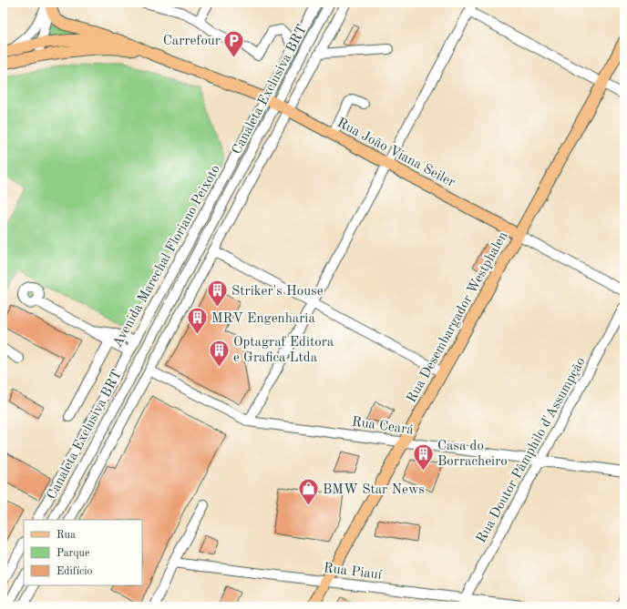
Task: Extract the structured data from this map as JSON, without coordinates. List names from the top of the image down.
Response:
{
  "streets": {
    "main road": ["Rua João Viana Seiler", "Rua Desembargador Westphalen"],
    "street": [
      "Canaleta Exclusiva BRT",
      "Avenida Marechal Floriano Peixoto",
      "Rua Ceará",
      "Rua Doutor Pâmphilo d'Assumpção",
      "Rua Piauí"
    ]
  },
  "crossings": [
    ["Canaleta Exclusiva BRT", "Rua João Viana Seiler"],
    ["Canaleta Exclusiva BRT", "Avenida Marechal Floriano Peixoto"],
    ["Rua João Viana Seiler", "Avenida Marechal Floriano Peixoto"],
    ["Rua João Viana Seiler", "Rua Desembargador Westphalen"],
    ["Rua Desembargador Westphalen", "Rua Ceará"],
    ["Rua Desembargador Westphalen", "Rua Piauí"],
    ["Rua Doutor Pâmphilo d'Assumpção", "Rua Piauí"]
  ],
  "places": {
    "parking": ["Carrefour"],
    "building": [
      "Striker's House",
      "MRV Engenharia",
      "Optagraf Editora e Grafica Ltda",
      "Casa do Borracheiro"
    ],
    "shop": ["BMW Star News"]
  },
  "legend": ["Rua", "Parque", "Edifício"]
}
